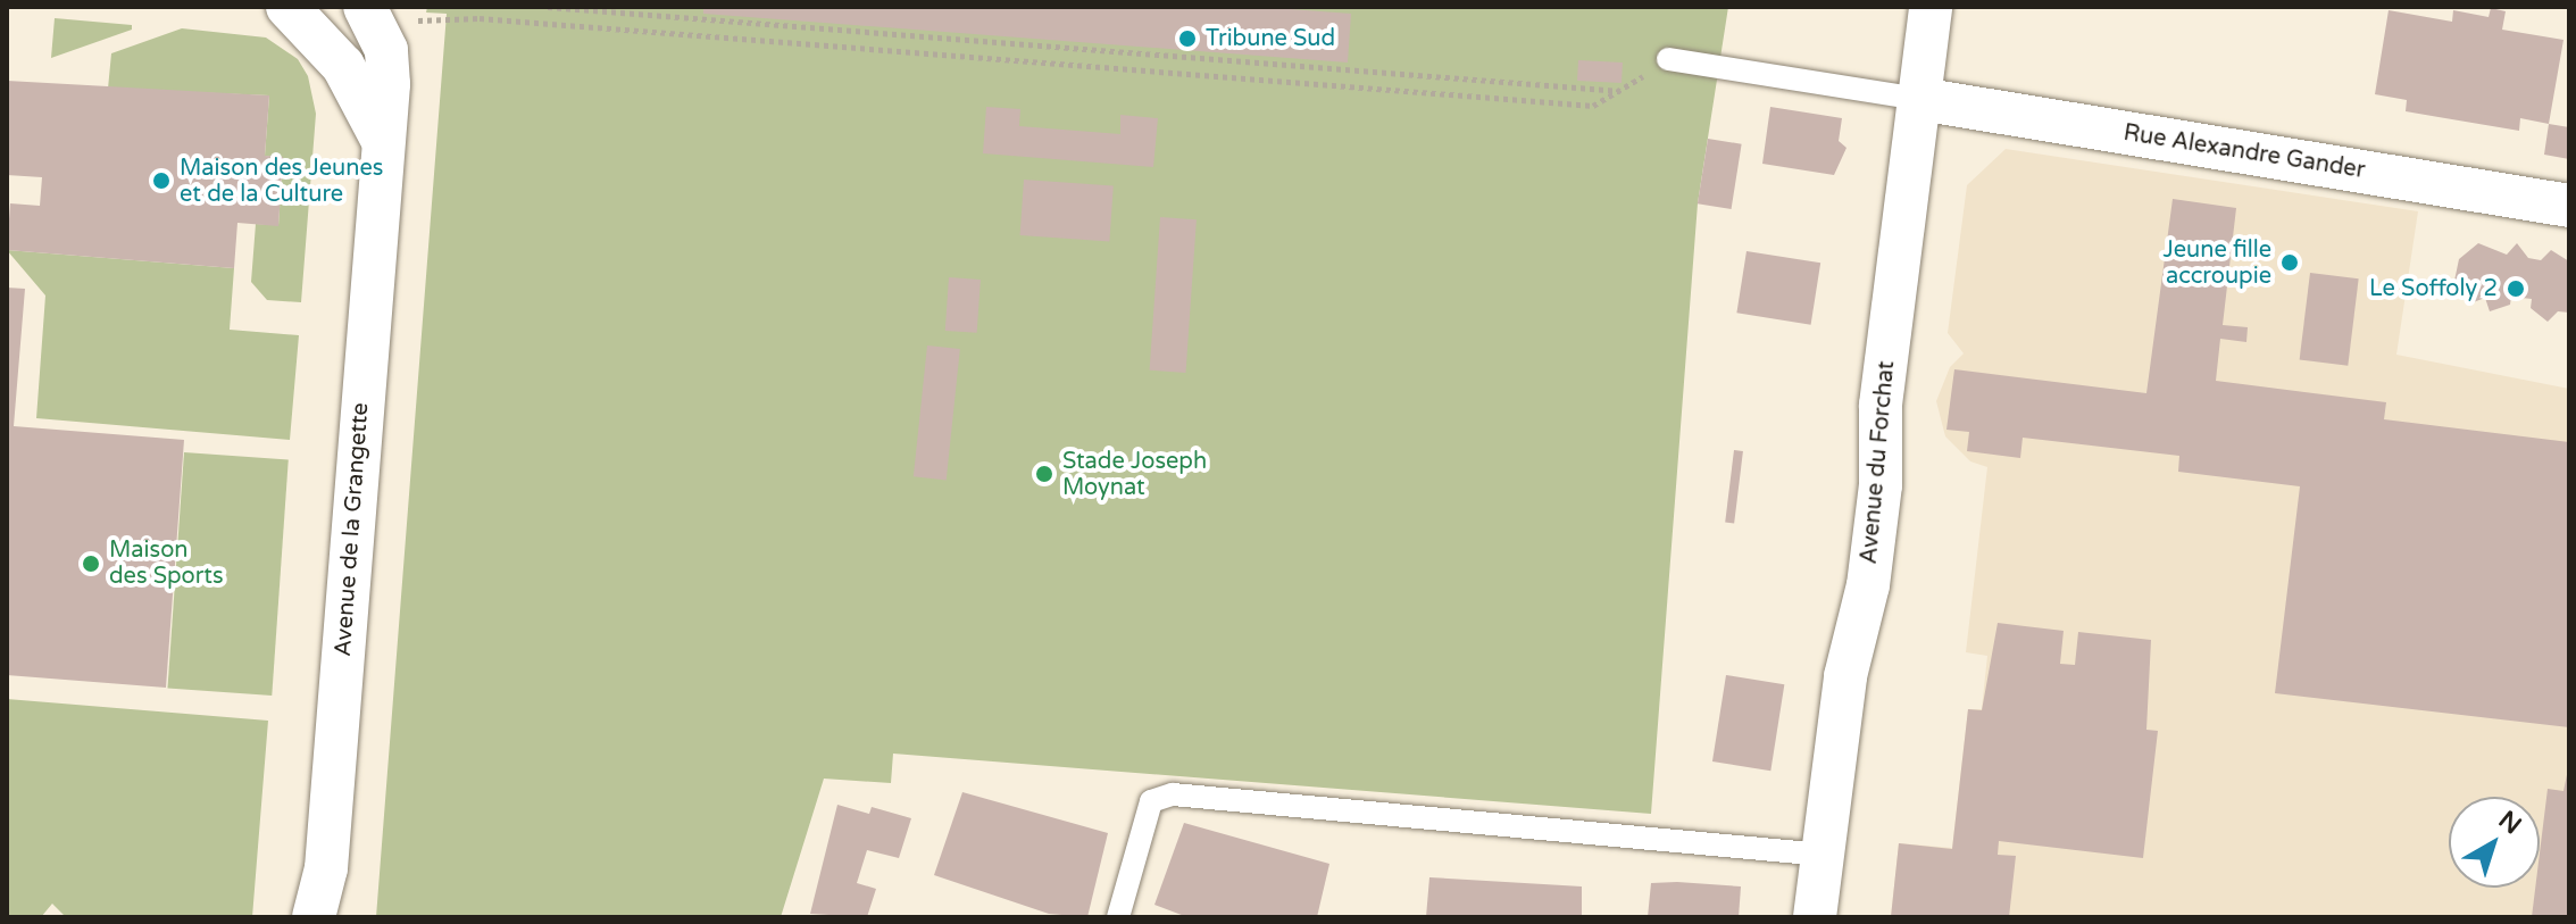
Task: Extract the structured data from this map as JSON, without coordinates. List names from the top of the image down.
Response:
{
  "streets": {
    "street": ["Rue Alexandre Gander", "Avenue du Forchat", "Avenue de la Grangette"]
  },
  "crossings": [
    ["Rue Alexandre Gander", "Avenue du Forchat"]
  ],
  "places": [
    "Tribune Sud",
    "Maison des Jeunes et de la Culture",
    "Jeune fille accroupie",
    "Le Soffoly 2",
    "Stade Joseph Moynat",
    "Maison des Sports"
  ],
  "north": "top right"
}
